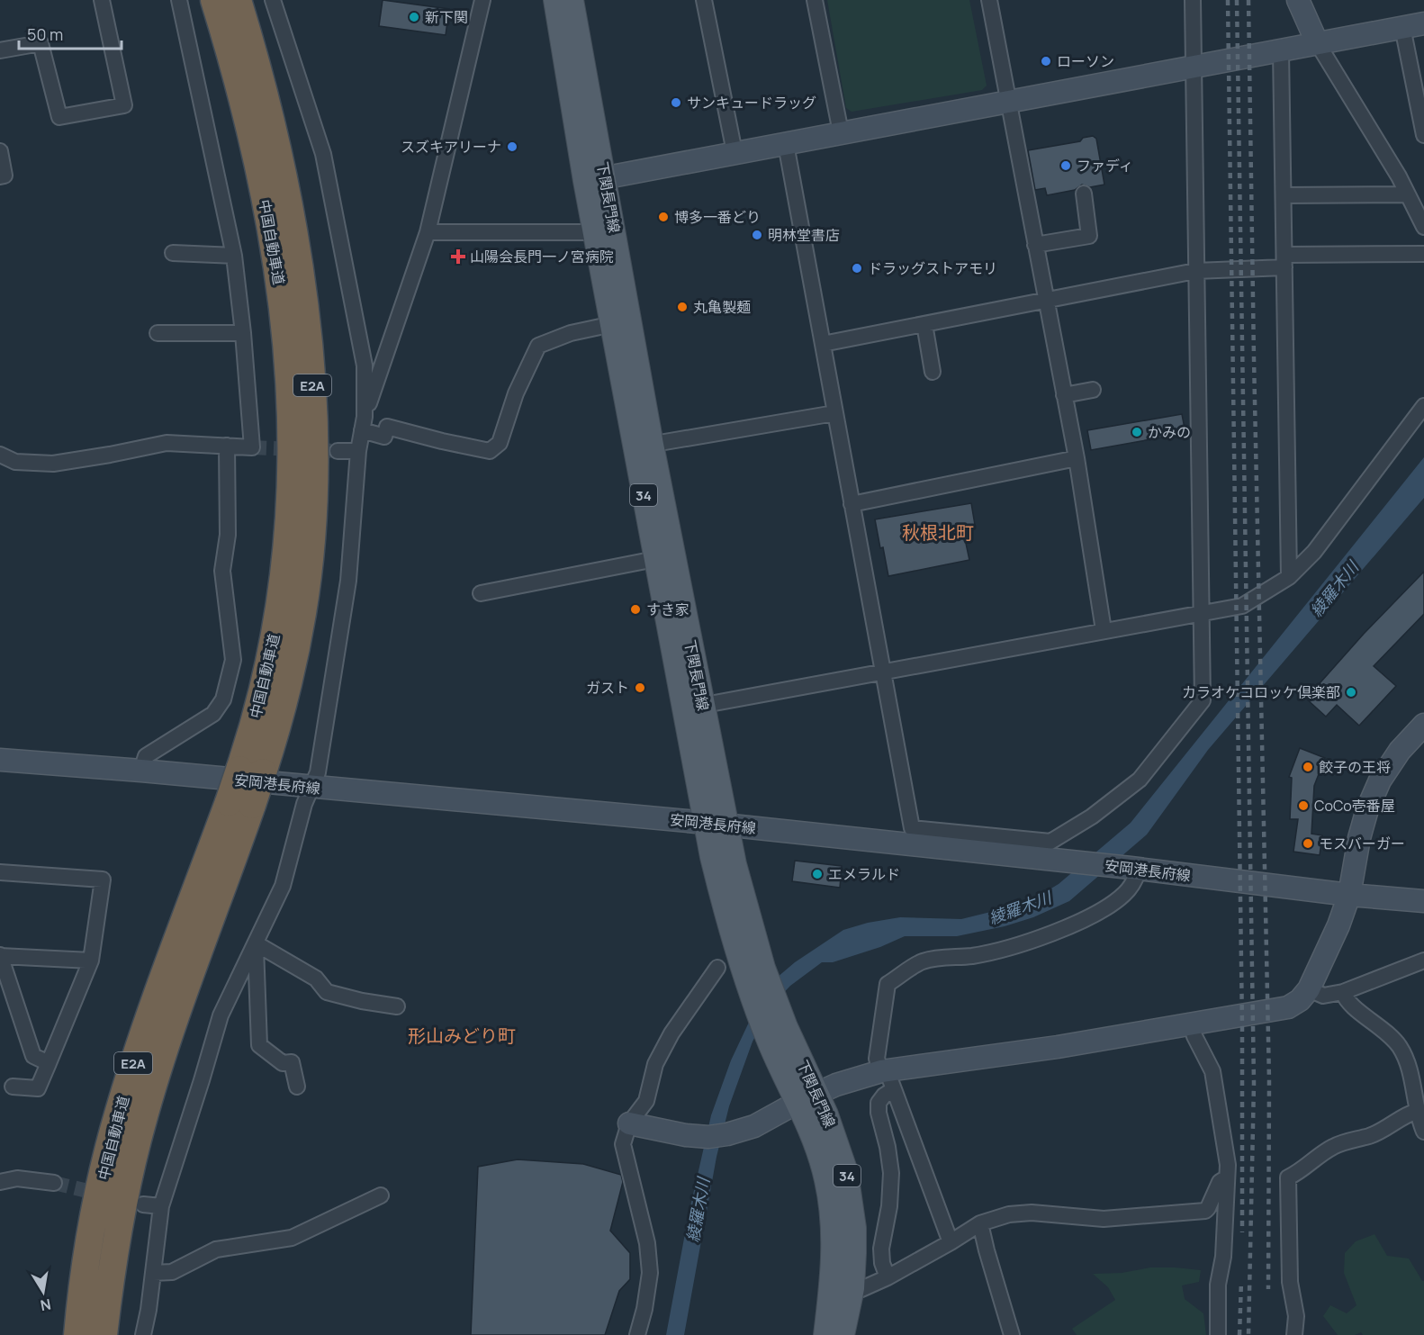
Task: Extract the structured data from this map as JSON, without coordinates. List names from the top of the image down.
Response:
{
  "streets": {
    "highway": ["中国自動車道", "E2A"],
    "main road": ["下関長門線", "34"],
    "street": ["安岡港長府線"]
  },
  "crossings": [
    ["下関長門線", "安岡港長府線"]
  ],
  "districts": ["秋根北町", "形山みどり町"],
  "water": ["綾羅木川"],
  "places": {
    "other": [
      "新下関",
      "ローソン",
      "サンキュードラッグ",
      "スズキアリーナ",
      "ファディ",
      "博多一番どり",
      "明林堂書店",
      "ドラッグストアモリ",
      "丸亀製麺",
      "かみの",
      "すき家",
      "ガスト",
      "カラオケコロッケ倶楽部",
      "餃子の王将",
      "CoCo壱番屋",
      "モスバーガー",
      "エメラルド"
    ],
    "health": ["山陽会長門一ノ宮病院"]
  },
  "scale_bar": "50 m",
  "north": "bottom"
}
